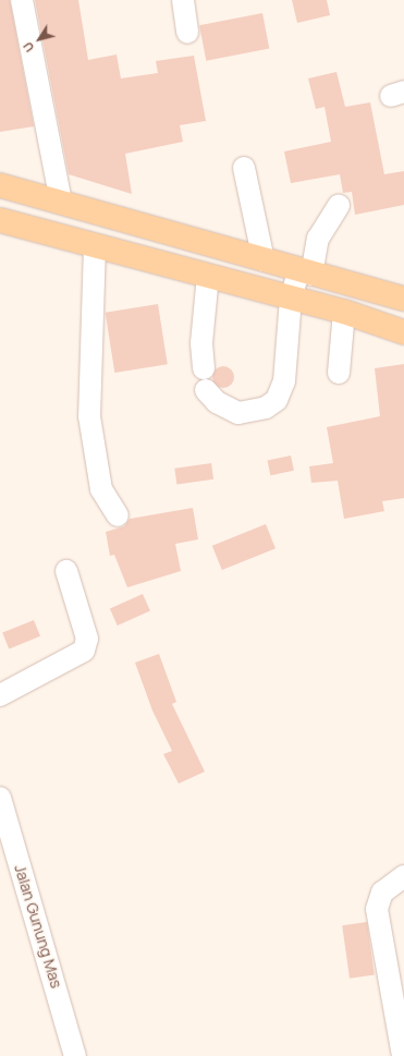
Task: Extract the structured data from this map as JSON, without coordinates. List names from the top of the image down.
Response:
{
  "streets": {
    "street": ["Jalan Gunung Mas"]
  },
  "north": "bottom left"
}
